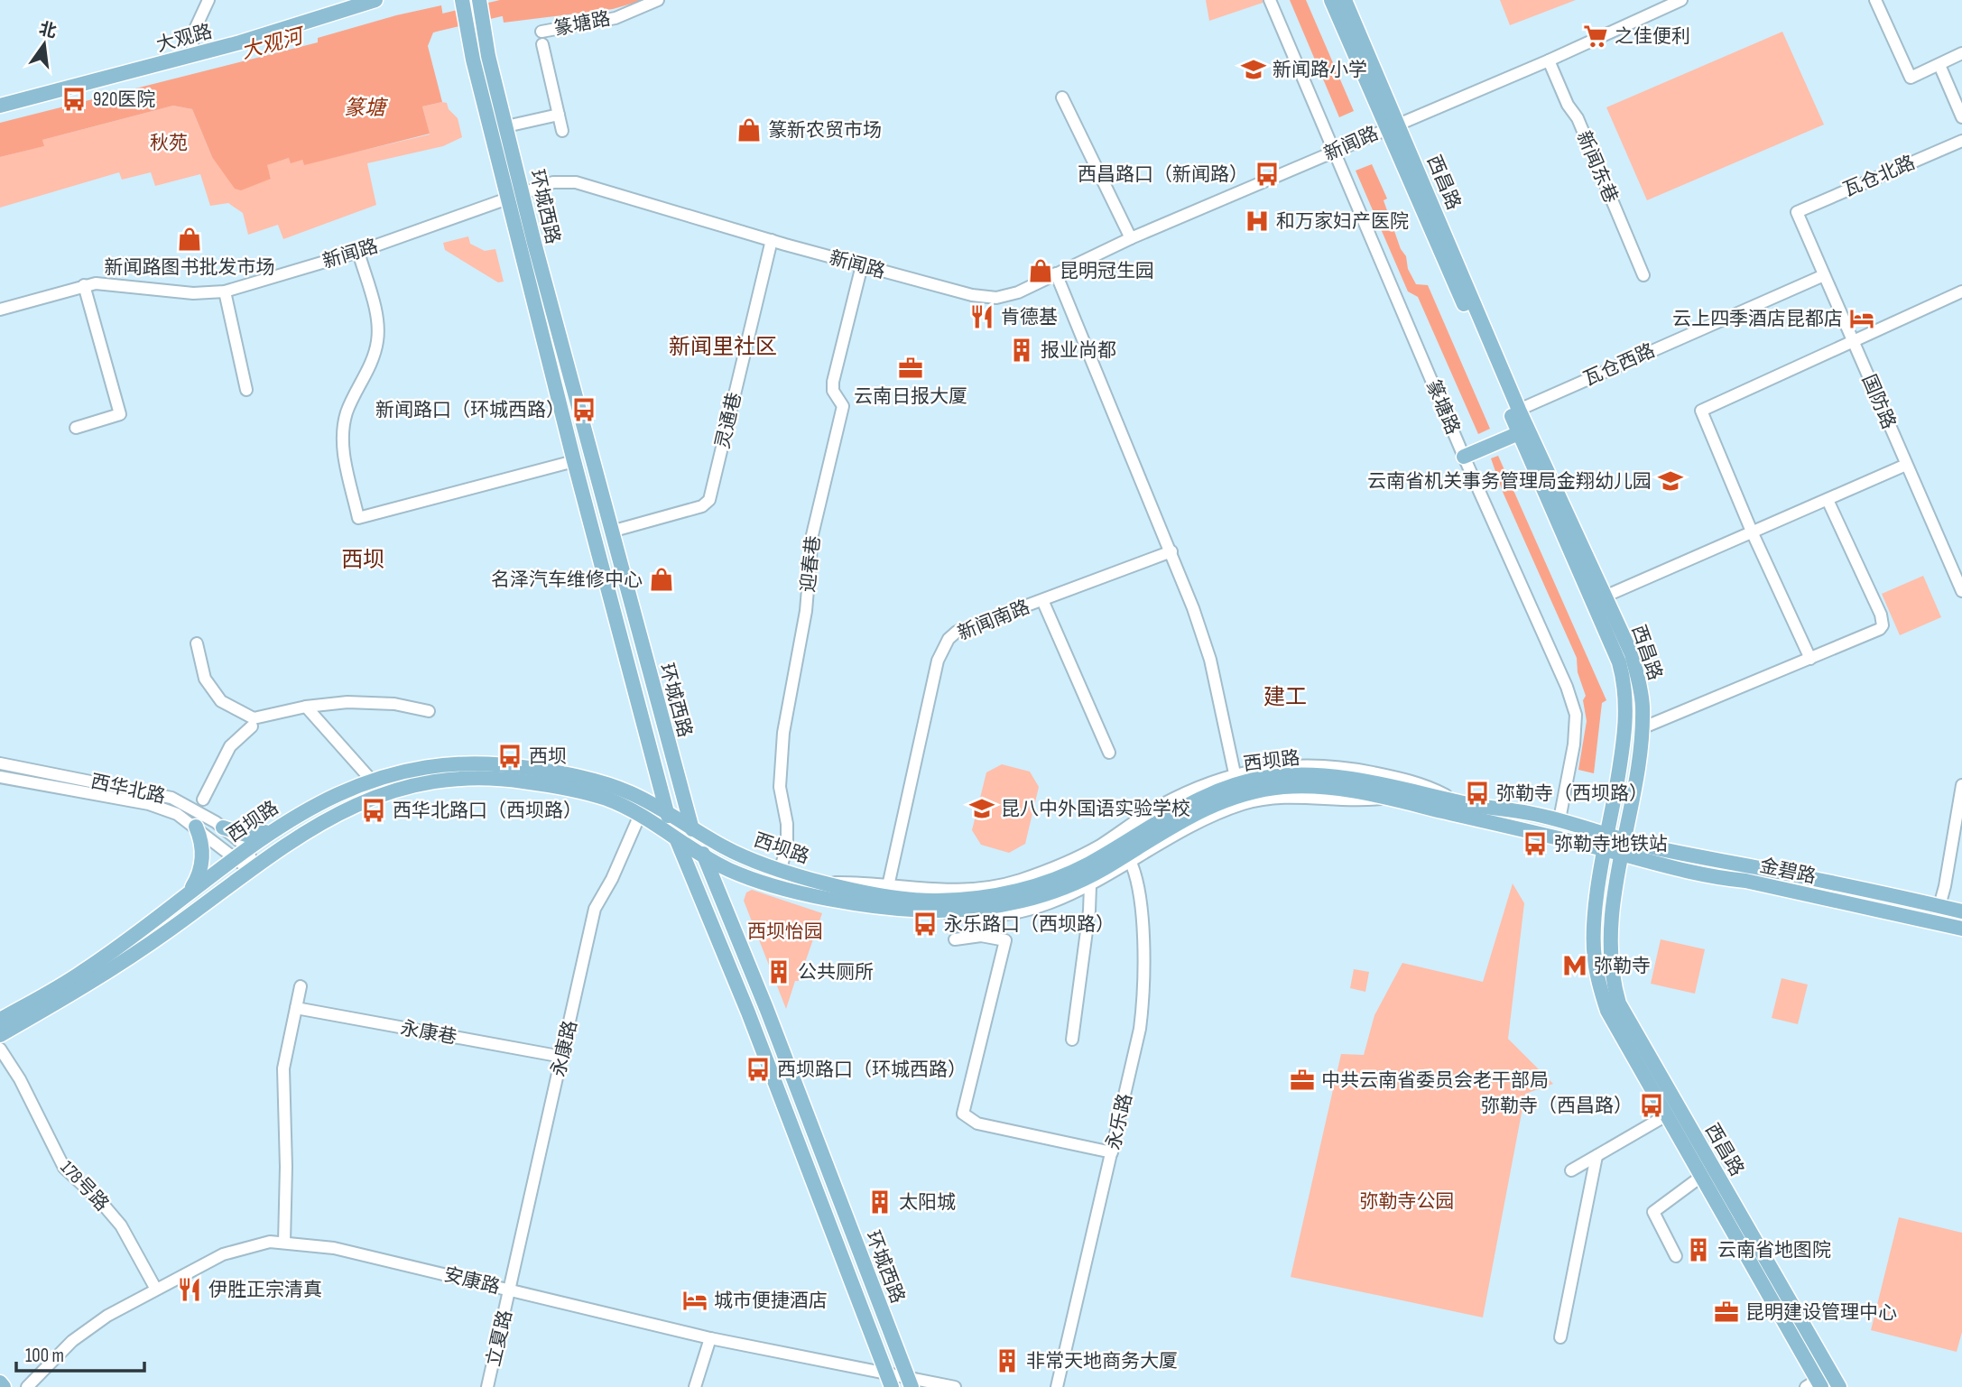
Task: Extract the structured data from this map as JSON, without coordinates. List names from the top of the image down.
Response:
{
  "streets": {
    "main road": [
      "大观路",
      "西昌路",
      "环城西路",
      "西坝路",
      "金碧路"
    ],
    "street": [
      "篆塘路",
      "新闻路",
      "新闻东巷",
      "瓦仓北路",
      "瓦仓西路",
      "国防路",
      "灵通巷",
      "迎春巷",
      "新闻南路",
      "西华北路",
      "永康巷",
      "永康路",
      "永乐路",
      "178号路",
      "安康路",
      "立夏路"
    ]
  },
  "crossings": [
    ["篆塘路", "新闻路"],
    ["篆塘路", "西坝路"],
    ["新闻路", "新闻东巷"],
    ["新闻路", "西昌路"],
    ["新闻路", "环城西路"],
    ["新闻路", "灵通巷"],
    ["新闻路", "迎春巷"],
    ["瓦仓北路", "国防路"],
    ["西昌路", "瓦仓西路"],
    ["西昌路", "西坝路"],
    ["西昌路", "金碧路"],
    ["环城西路", "灵通巷"],
    ["环城西路", "西坝路"],
    ["环城西路", "安康路"],
    ["瓦仓西路", "国防路"],
    ["迎春巷", "西坝路"],
    ["西坝路", "西华北路"],
    ["西坝路", "金碧路"],
    ["西坝路", "永康路"],
    ["西坝路", "永乐路"],
    ["永康巷", "永康路"],
    ["永康路", "安康路"],
    ["永康路", "立夏路"],
    ["178号路", "安康路"],
    ["安康路", "立夏路"]
  ],
  "districts": ["新闻里社区", "西坝", "建工"],
  "water": ["大观河", "篆塘"],
  "parks": ["秋苑", "西坝怡园", "弥勒寺公园"],
  "places": {
    "supermarket": ["之佳便利"],
    "school or university": ["新闻路小学", "云南省机关事务管理局金翔幼儿园", "昆八中外国语实验学校"],
    "bus stop": [
      "920医院",
      "西昌路口（新闻路）",
      "新闻路口（环城西路）",
      "西坝",
      "弥勒寺（西坝路）",
      "西华北路口（西坝路）",
      "弥勒寺地铁站",
      "永乐路口（西坝路）",
      "西坝路口（环城西路）",
      "弥勒寺（西昌路）"
    ],
    "shop": [
      "篆新农贸市场",
      "新闻路图书批发市场",
      "昆明冠生园",
      "名泽汽车维修中心"
    ],
    "hospital": ["和万家妇产医院"],
    "restaurant": ["肯德基", "伊胜正宗清真"],
    "hotel": ["云上四季酒店昆都店", "城市便捷酒店"],
    "building": [
      "报业尚都",
      "公共厕所",
      "太阳城",
      "云南省地图院",
      "非常天地商务大厦"
    ],
    "office": ["云南日报大厦", "中共云南省委员会老干部局", "昆明建设管理中心"],
    "metro station": ["弥勒寺"]
  },
  "scale_bar": "100 m",
  "north": "top"
}
